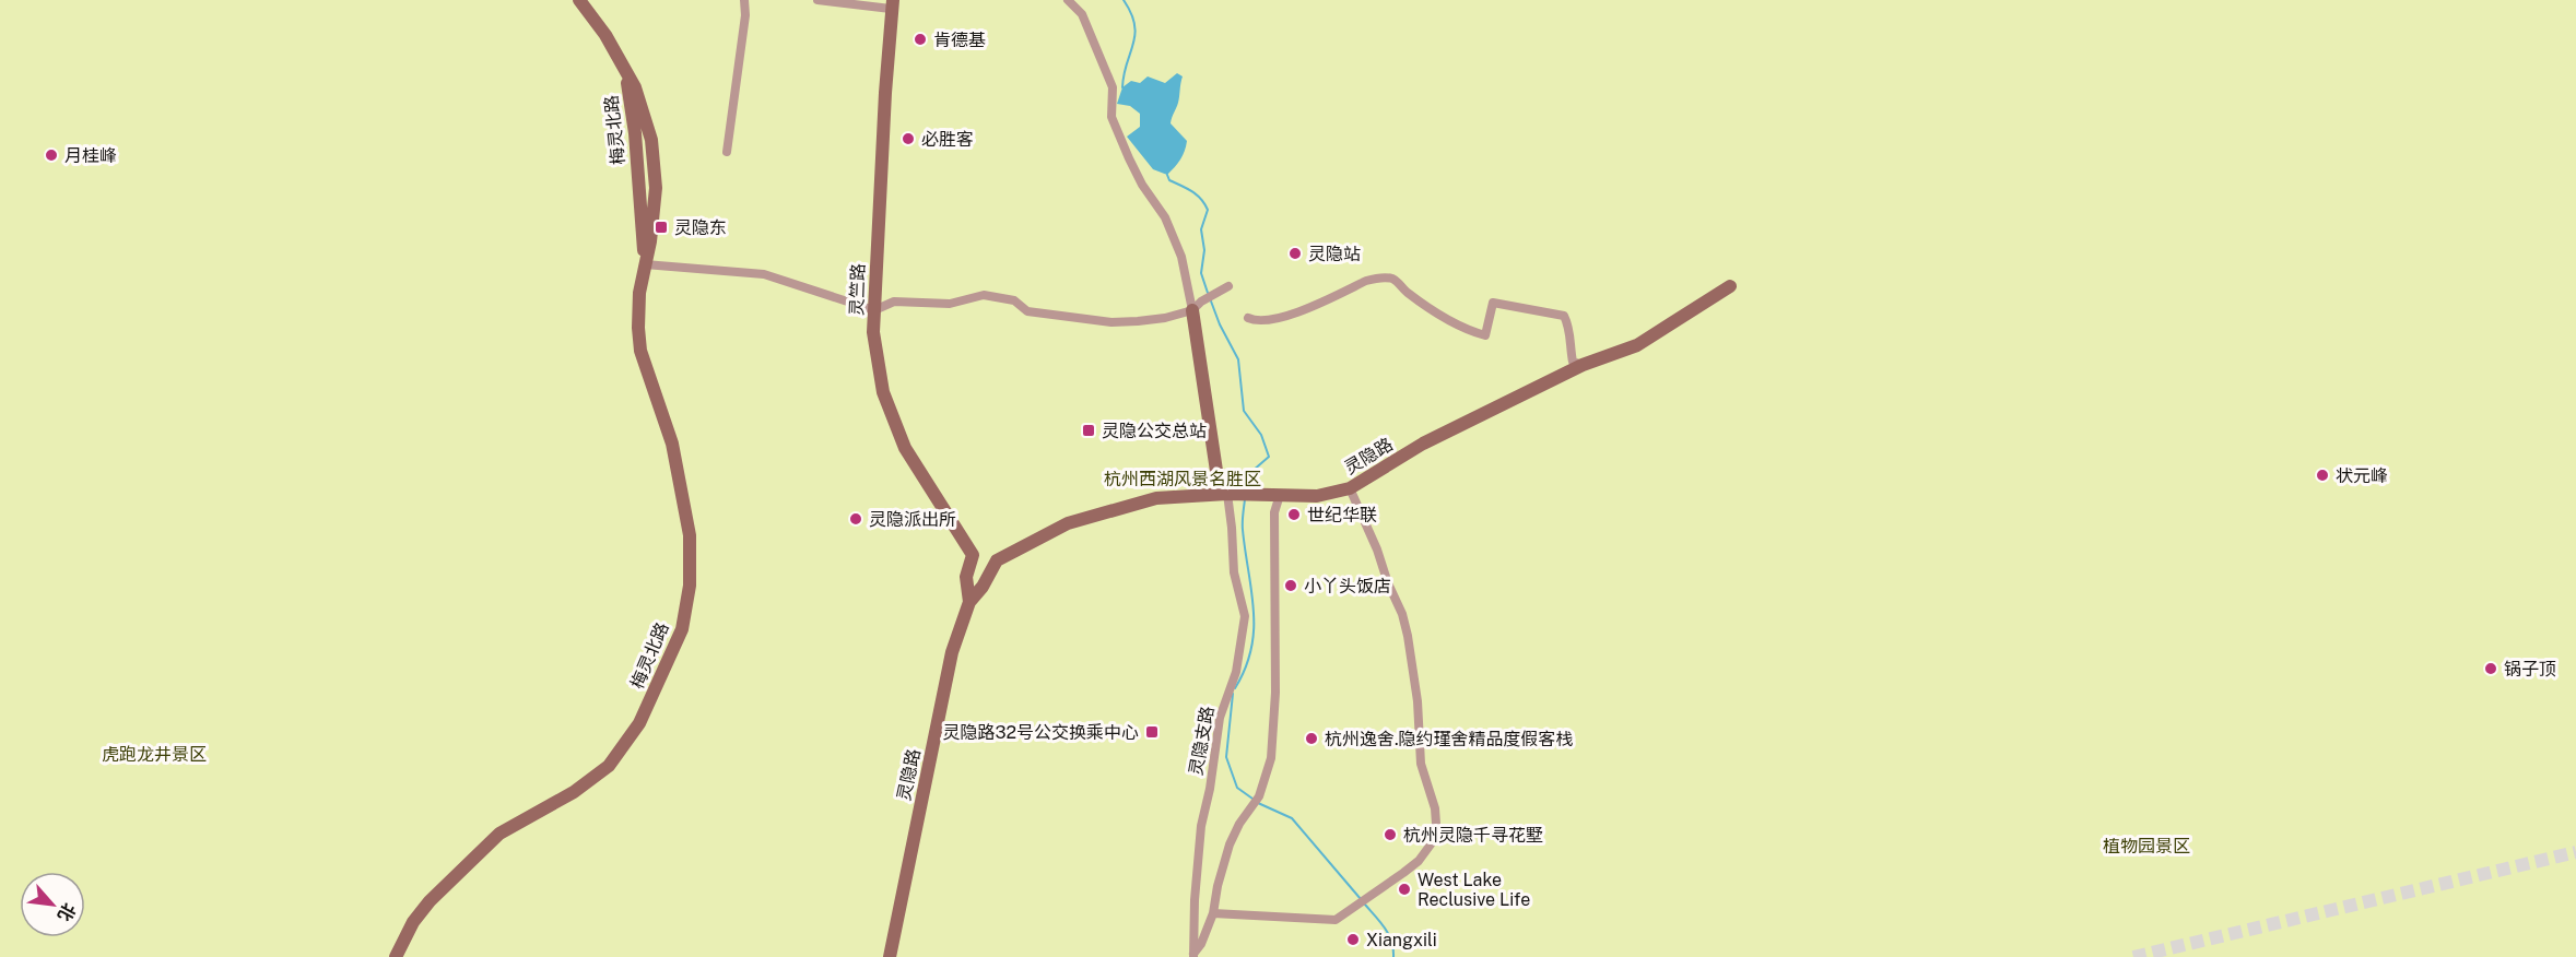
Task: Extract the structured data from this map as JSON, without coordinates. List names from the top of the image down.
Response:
{
  "streets": {
    "street": [
      "梅灵北路",
      "灵竺路",
      "灵隐路",
      "灵隐支路"
    ]
  },
  "crossings": [
    ["灵隐路", "灵隐支路"]
  ],
  "parks": ["杭州西湖风景名胜区", "虎跑龙井景区", "植物园景区"],
  "places": {
    "other": [
      "肯德基",
      "必胜客",
      "月桂峰",
      "灵隐站",
      "状元峰",
      "世纪华联",
      "灵隐派出所",
      "小丫头饭店",
      "锅子顶",
      "杭州逸舍.隐约瑾舍精品度假客栈",
      "杭州灵隐千寻花墅",
      "West Lake Reclusive Life",
      "Xiangxili"
    ],
    "transit": ["灵隐东", "灵隐公交总站", "灵隐路32号公交换乘中心"]
  },
  "north": "bottom right"
}
